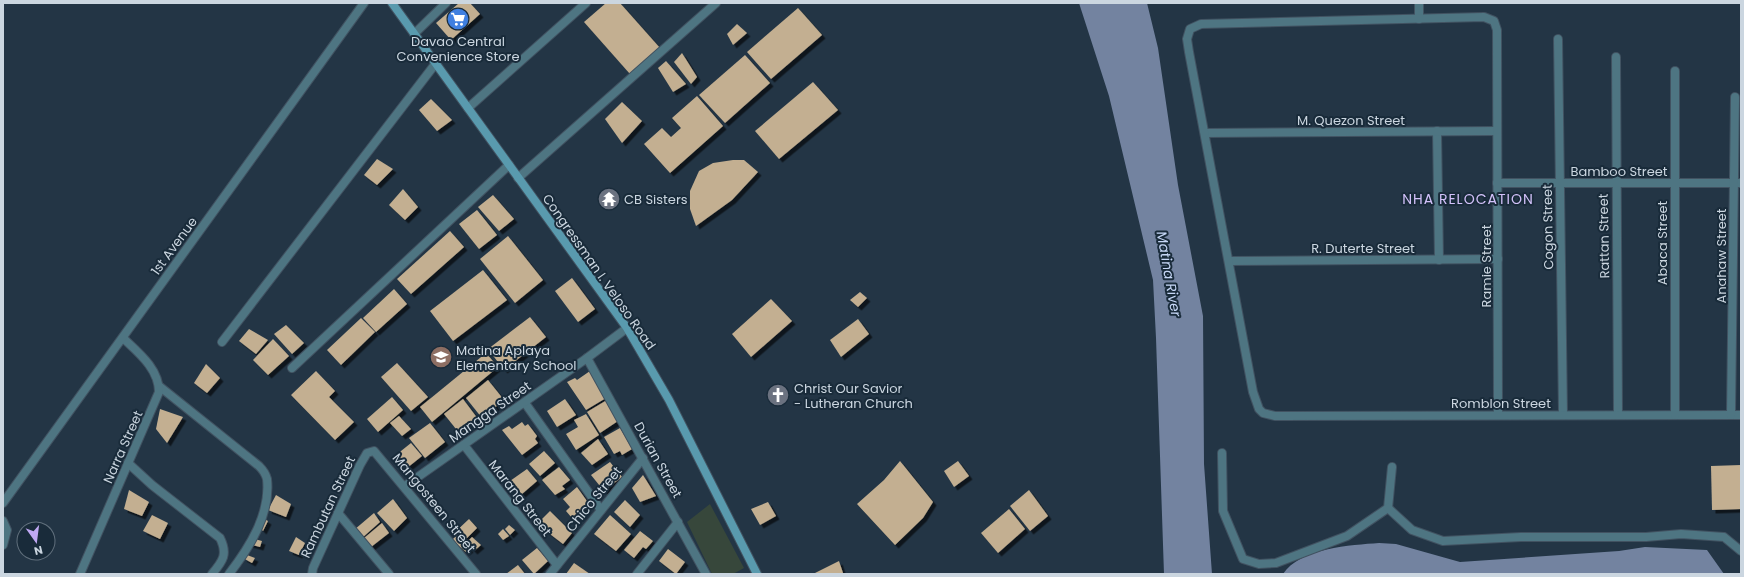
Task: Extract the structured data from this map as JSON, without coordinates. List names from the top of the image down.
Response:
{
  "streets": {
    "main road": ["Congressman I. Veloso Road"],
    "street": [
      "M. Quezon Street",
      "Bamboo Street",
      "Cogon Street",
      "Rattan Street",
      "Abaca Street",
      "1st Avenue",
      "R. Duterte Street",
      "Anahaw Street",
      "Ramie Street",
      "Romblon Street",
      "Mangga Street",
      "Narra Street",
      "Durian Street",
      "Marang Street",
      "Chico Street",
      "Mangosteen Street",
      "Rambutan Street"
    ]
  },
  "crossings": [
    ["M. Quezon Street", "Ramie Street"],
    ["Bamboo Street", "Cogon Street"],
    ["Bamboo Street", "Rattan Street"],
    ["Bamboo Street", "Abaca Street"],
    ["Bamboo Street", "Anahaw Street"],
    ["Bamboo Street", "Ramie Street"],
    ["Cogon Street", "Romblon Street"],
    ["Rattan Street", "Romblon Street"],
    ["Abaca Street", "Romblon Street"],
    ["R. Duterte Street", "Ramie Street"],
    ["R. Duterte Street", "Romblon Street"],
    ["Anahaw Street", "Romblon Street"],
    ["Ramie Street", "Romblon Street"],
    ["Congressman I. Veloso Road", "Mangga Street"],
    ["Mangga Street", "Durian Street"],
    ["Mangga Street", "Marang Street"],
    ["Mangga Street", "Mangosteen Street"],
    ["Durian Street", "Chico Street"],
    ["Marang Street", "Chico Street"],
    ["Mangosteen Street", "Rambutan Street"]
  ],
  "districts": ["NHA RELOCATION"],
  "water": ["Matina River"],
  "places": {
    "supermarket": ["Davao Central Convenience Store"],
    "temple": ["CB Sisters"],
    "school or university": ["Matina Aplaya Elementary School"],
    "church": ["Christ Our Savior - Lutheran Church"]
  },
  "north": "bottom"
}
